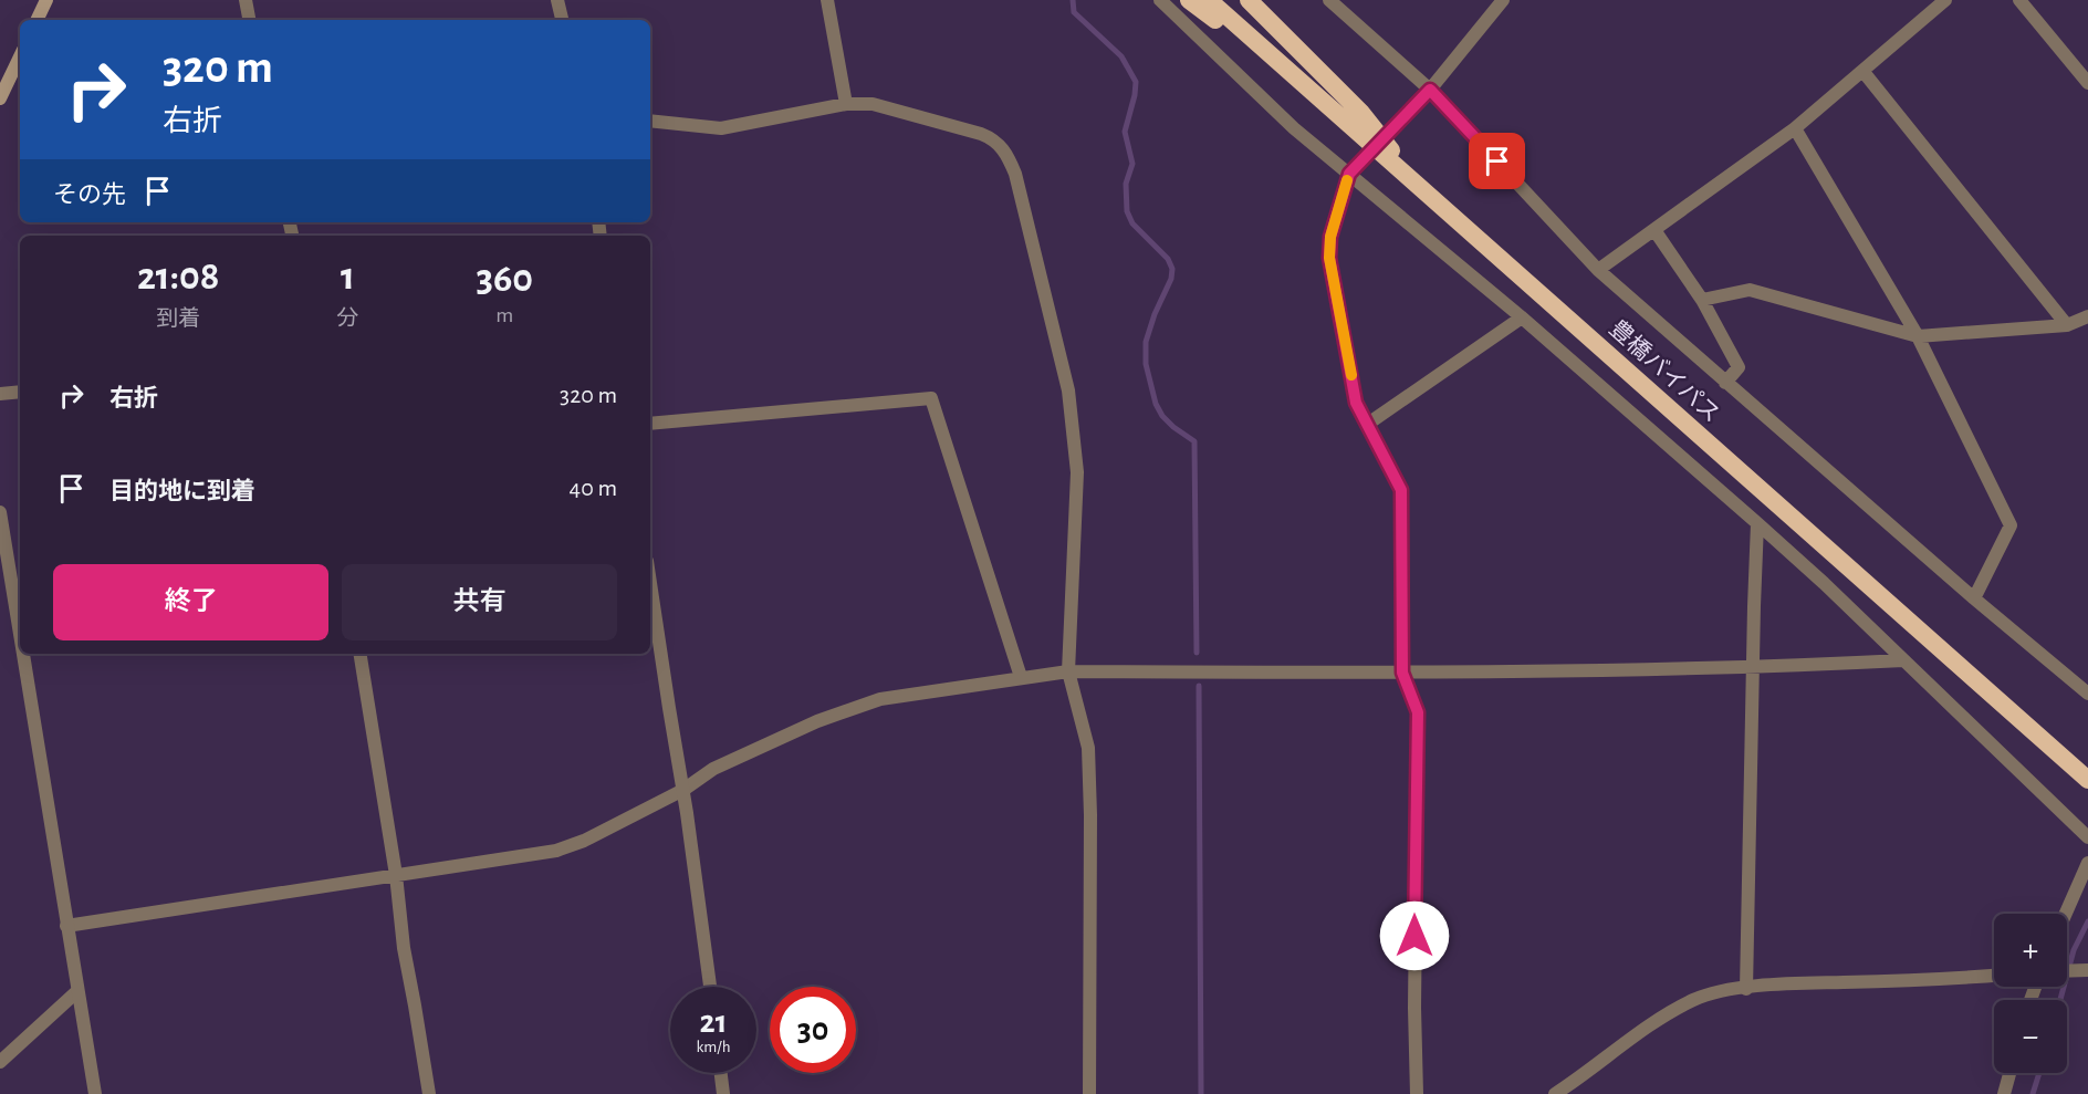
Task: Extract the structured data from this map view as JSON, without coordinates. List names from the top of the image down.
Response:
{
  "streets": {
    "highway": ["豊橋バイパス"]
  },
  "page": {
    "turn": ["320 m", "右折"],
    "then": "その先",
    "eta": [
      "21:08",
      "到着",
      "1",
      "分",
      "360",
      "m"
    ],
    "list": [
      {
        "name": "右折",
        "value": "320 m"
      },
      {
        "name": "目的地に到着",
        "value": "40 m"
      }
    ],
    "buttons": ["終了", "共有"],
    "map_buttons": ["+", "−"],
    "speed": "21 km/h",
    "limit": "30"
  }
}
